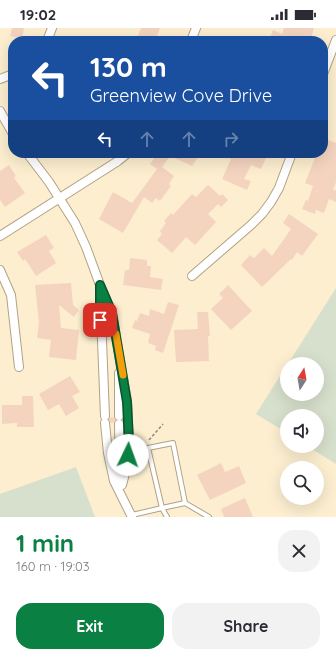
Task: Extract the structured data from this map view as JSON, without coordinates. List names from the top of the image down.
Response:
{
  "north": "top",
  "page": {
    "status": "19:02",
    "turn": ["130 m", "Greenview Cove Drive"],
    "heading": ["1 min", "160 m · 19:03"],
    "buttons": ["Exit", "Share"]
  }
}
